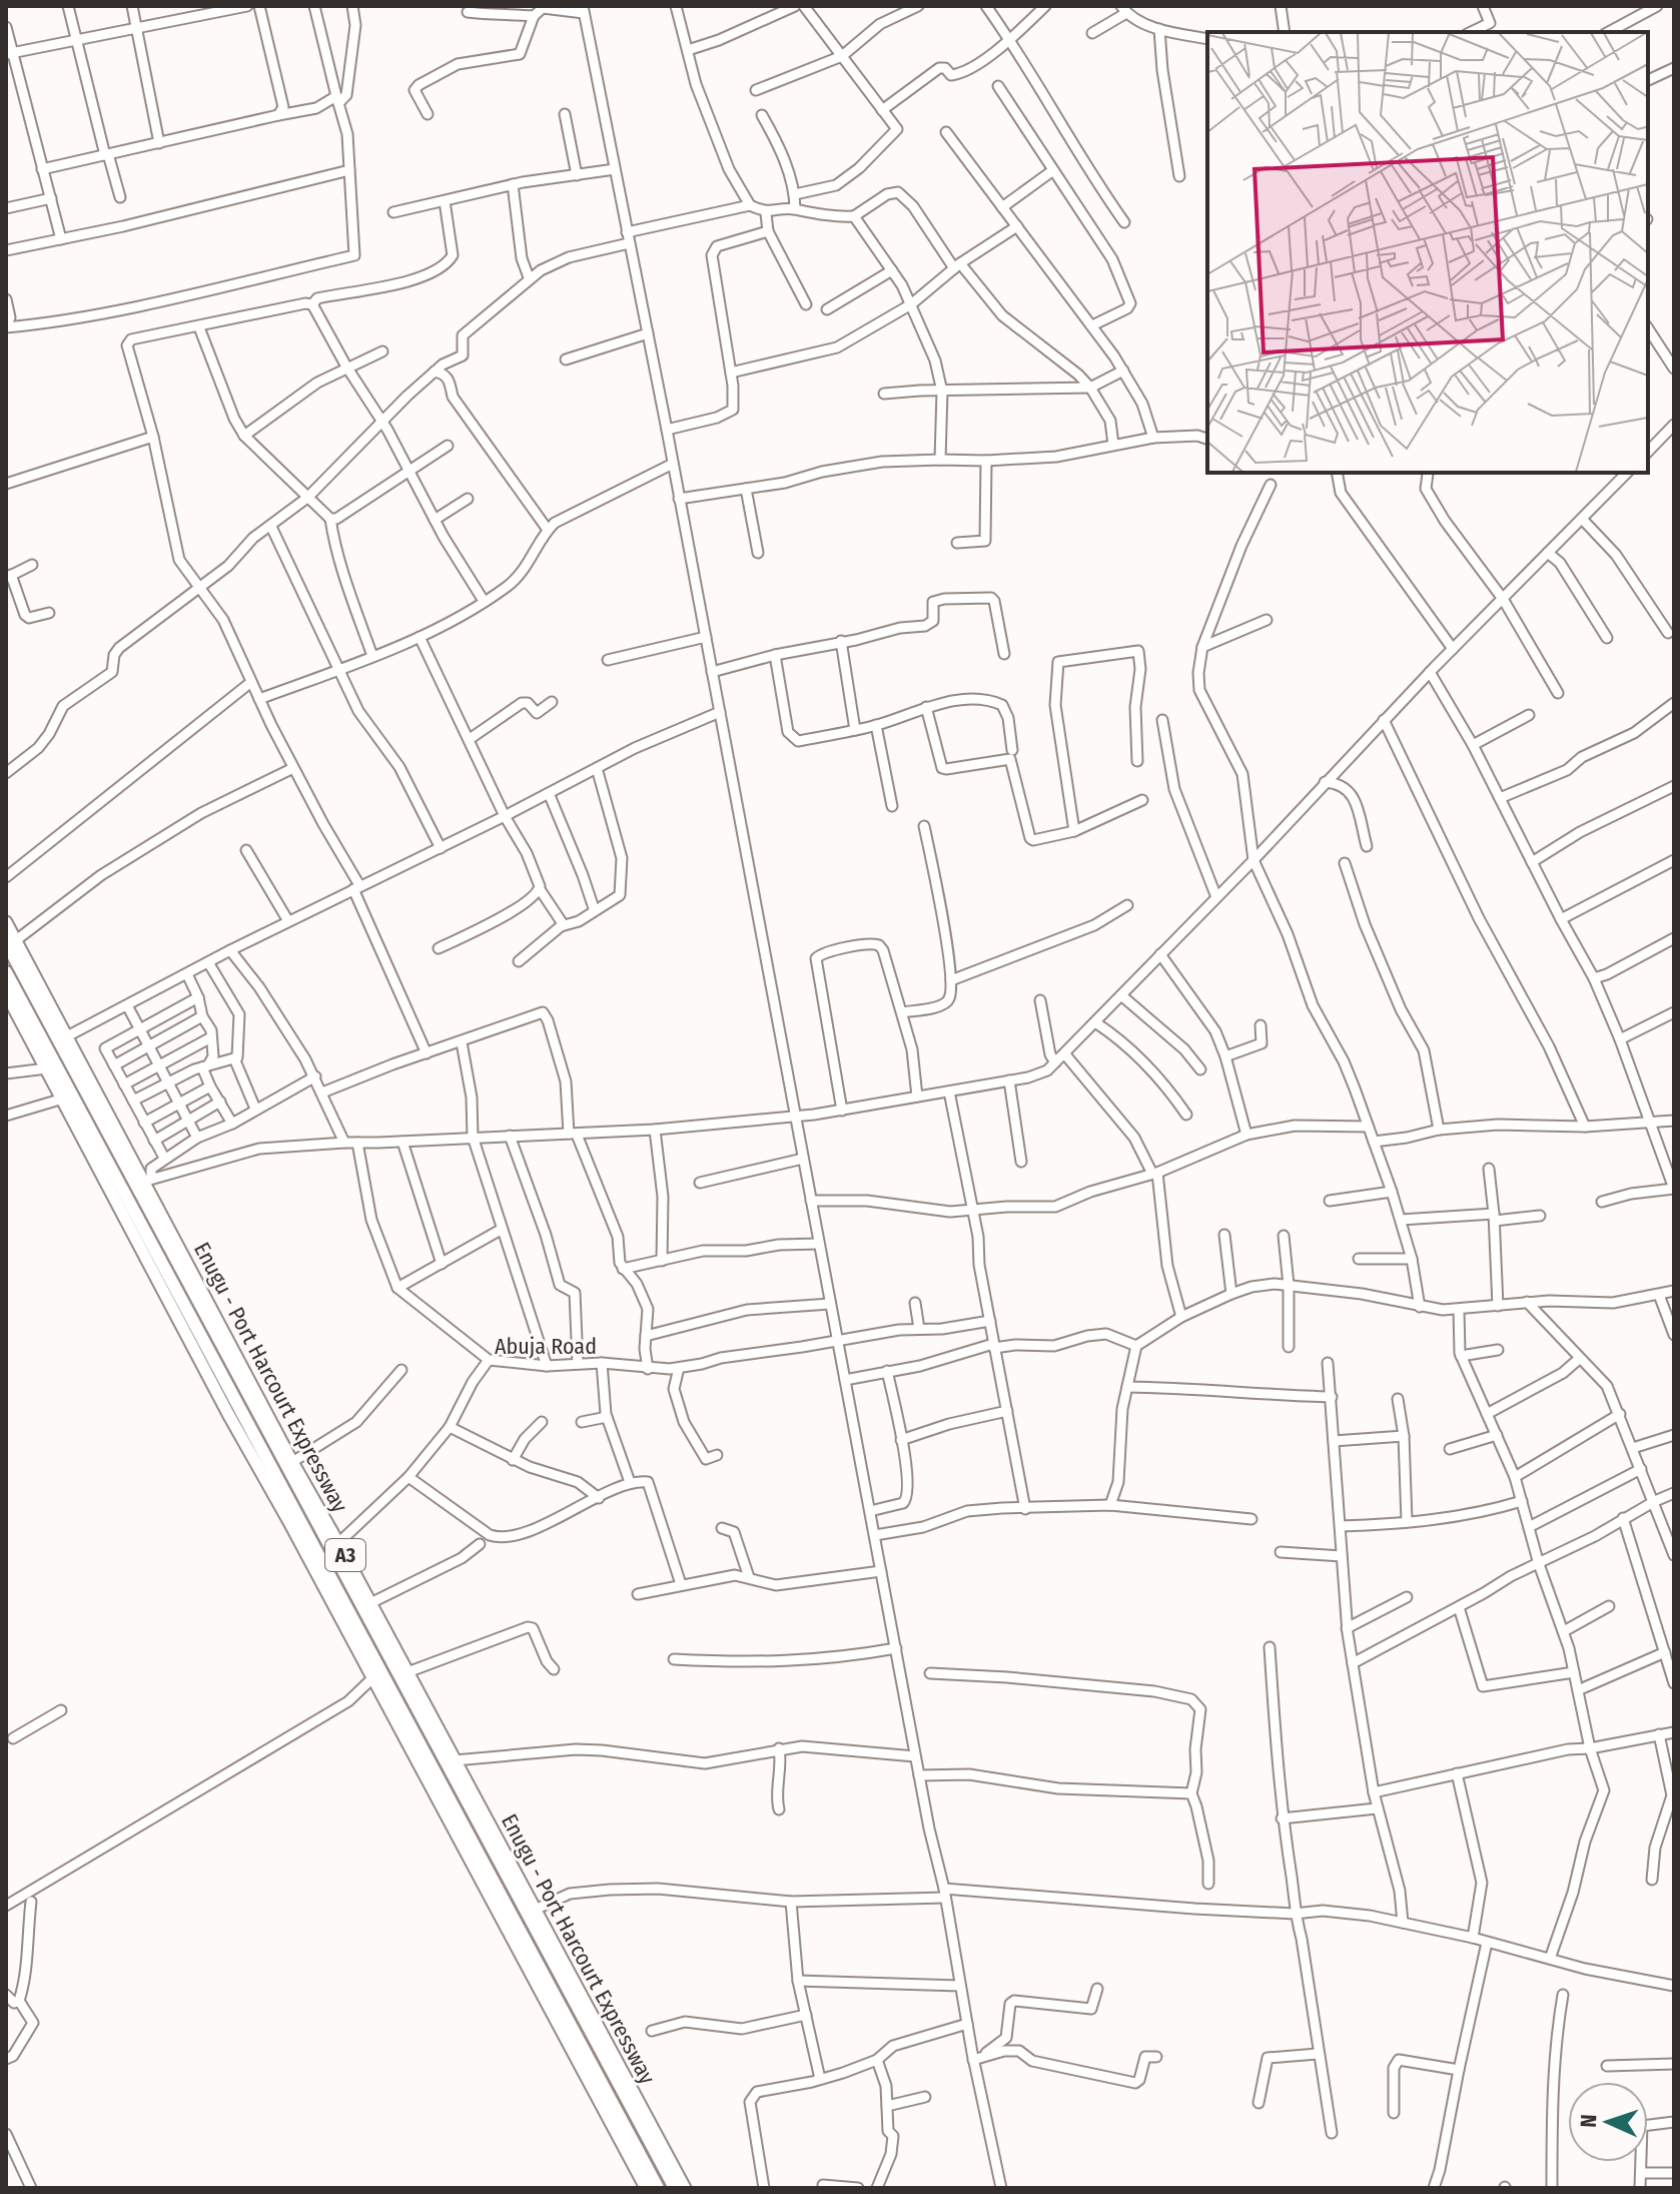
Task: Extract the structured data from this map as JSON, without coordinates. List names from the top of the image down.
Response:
{
  "streets": {
    "highway": ["Enugu - Port Harcourt Expressway", "A3"],
    "street": ["Abuja Road"]
  },
  "crossings": [
    ["Abuja Road", "Enugu - Port Harcourt Expressway"]
  ],
  "north": "left"
}
